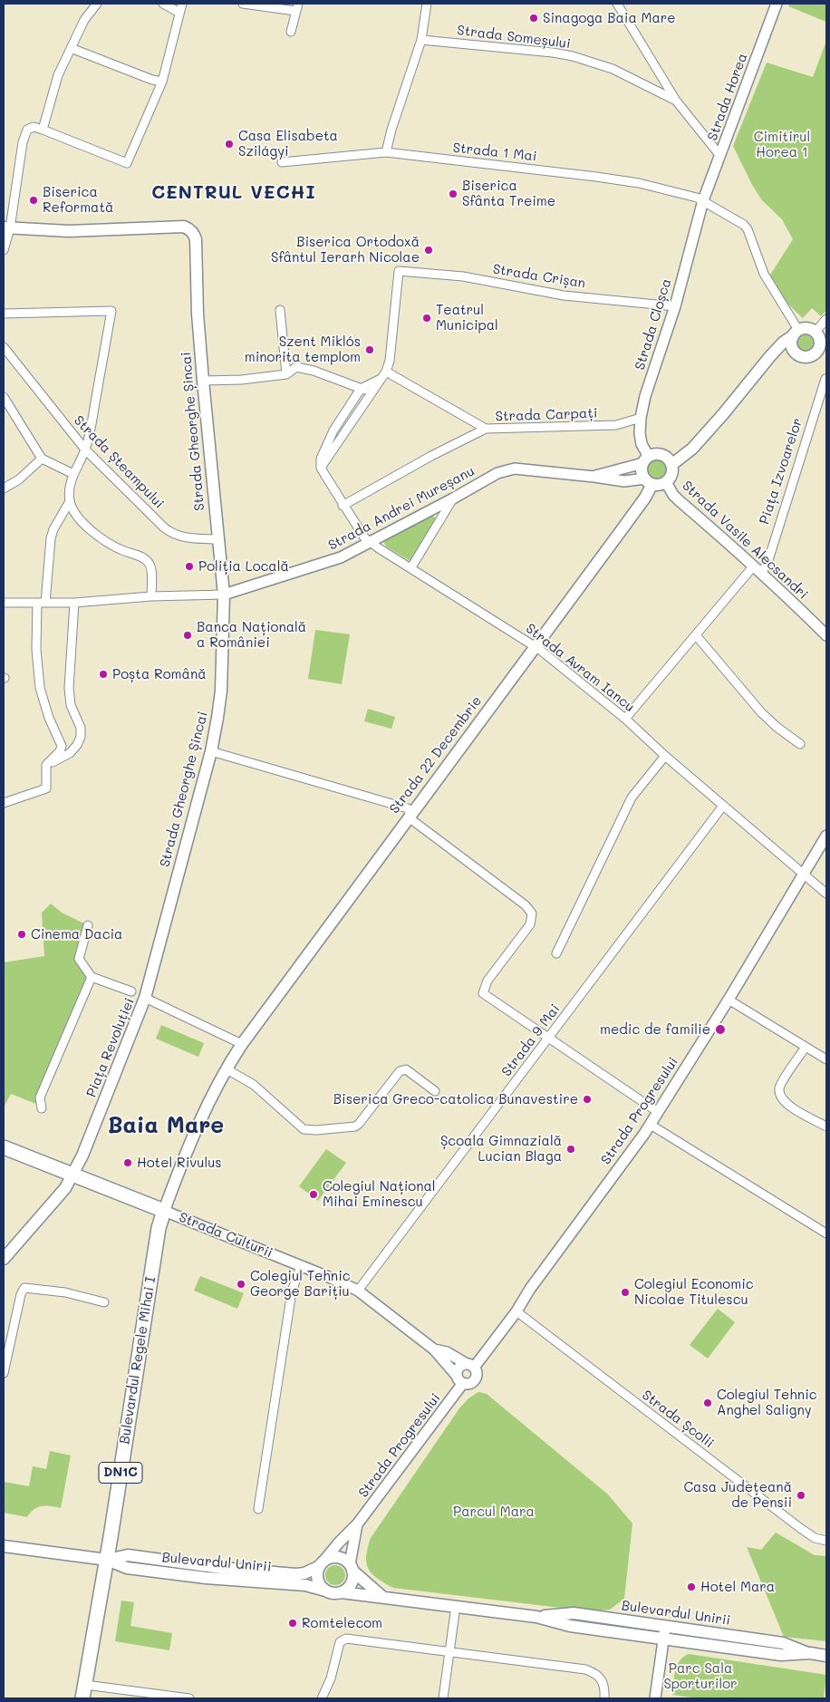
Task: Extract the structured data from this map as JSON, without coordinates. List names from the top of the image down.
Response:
{
  "streets": {
    "main road": [
      "Strada Gheorghe Șincai",
      "Strada 22 Decembrie",
      "Piața Revoluției",
      "Strada Culturii",
      "Bulevardul Regele Mihai I",
      "DN1C",
      "Bulevardul Unirii"
    ],
    "street": [
      "Strada Someșului",
      "Strada Horea",
      "Strada 1 Mai",
      "Strada Crișan",
      "Strada Cloșca",
      "Strada Carpați",
      "Strada Șteampului",
      "Piața Izvoarelor",
      "Strada Andrei Mureșanu",
      "Strada Vasile Alecsandri",
      "Strada Avram Iancu",
      "Strada 9 Mai",
      "Strada Progresului",
      "Strada Școlii"
    ]
  },
  "crossings": [
    ["Strada Horea", "Strada 1 Mai"],
    ["Strada Horea", "Strada Cloșca"],
    ["Strada 1 Mai", "Strada Cloșca"],
    ["Strada Crișan", "Strada Cloșca"],
    ["Strada Crișan", "Strada Carpați"],
    ["Strada Cloșca", "Strada Carpați"],
    ["Strada Cloșca", "Strada Andrei Mureșanu"],
    ["Strada Cloșca", "Strada Vasile Alecsandri"],
    ["Strada Cloșca", "Strada 22 Decembrie"],
    ["Strada Gheorghe Șincai", "Strada Șteampului"],
    ["Strada Gheorghe Șincai", "Strada Andrei Mureșanu"],
    ["Strada Gheorghe Șincai", "Piața Revoluției"],
    ["Piața Izvoarelor", "Strada Vasile Alecsandri"],
    ["Piața Izvoarelor", "Strada Avram Iancu"],
    ["Strada Andrei Mureșanu", "Strada Vasile Alecsandri"],
    ["Strada Andrei Mureșanu", "Strada Avram Iancu"],
    ["Strada Andrei Mureșanu", "Strada 22 Decembrie"],
    ["Strada Vasile Alecsandri", "Strada 22 Decembrie"],
    ["Strada Avram Iancu", "Strada 22 Decembrie"],
    ["Strada Avram Iancu", "Strada 9 Mai"],
    ["Strada Avram Iancu", "Strada Progresului"],
    ["Strada 22 Decembrie", "Piața Revoluției"],
    ["Strada 9 Mai", "Strada Culturii"],
    ["Piața Revoluției", "Strada Culturii"],
    ["Strada Progresului", "Strada Culturii"],
    ["Strada Progresului", "Strada Școlii"],
    ["Strada Progresului", "Bulevardul Unirii"],
    ["Strada Culturii", "Bulevardul Regele Mihai I"],
    ["Bulevardul Regele Mihai I", "Bulevardul Unirii"]
  ],
  "districts": ["CENTRUL VECHI", "Baia Mare"],
  "parks": ["Cimitirul Horea 1", "Parcul Mara", "Parc Sala Sporturilor"],
  "places": [
    "Sinagoga Baia Mare",
    "Casa Elisabeta Szilágyi",
    "Biserica Sfânta Treime",
    "Biserica Reformată",
    "Biserica Ortodoxă Sfântul Ierarh Nicolae",
    "Teatrul Municipal",
    "Szent Miklós minorita templom",
    "Poliția Locală",
    "Banca Națională a României",
    "Poșta Română",
    "Cinema Dacia",
    "medic de familie",
    "Biserica Greco-catolica Bunavestire",
    "Școala Gimnazială Lucian Blaga",
    "Hotel Rivulus",
    "Colegiul Național Mihai Eminescu",
    "Colegiul Tehnic George Barițiu",
    "Colegiul Economic Nicolae Titulescu",
    "Colegiul Tehnic Anghel Saligny",
    "Casa Județeană de Pensii",
    "Hotel Mara",
    "Romtelecom"
  ]
}
